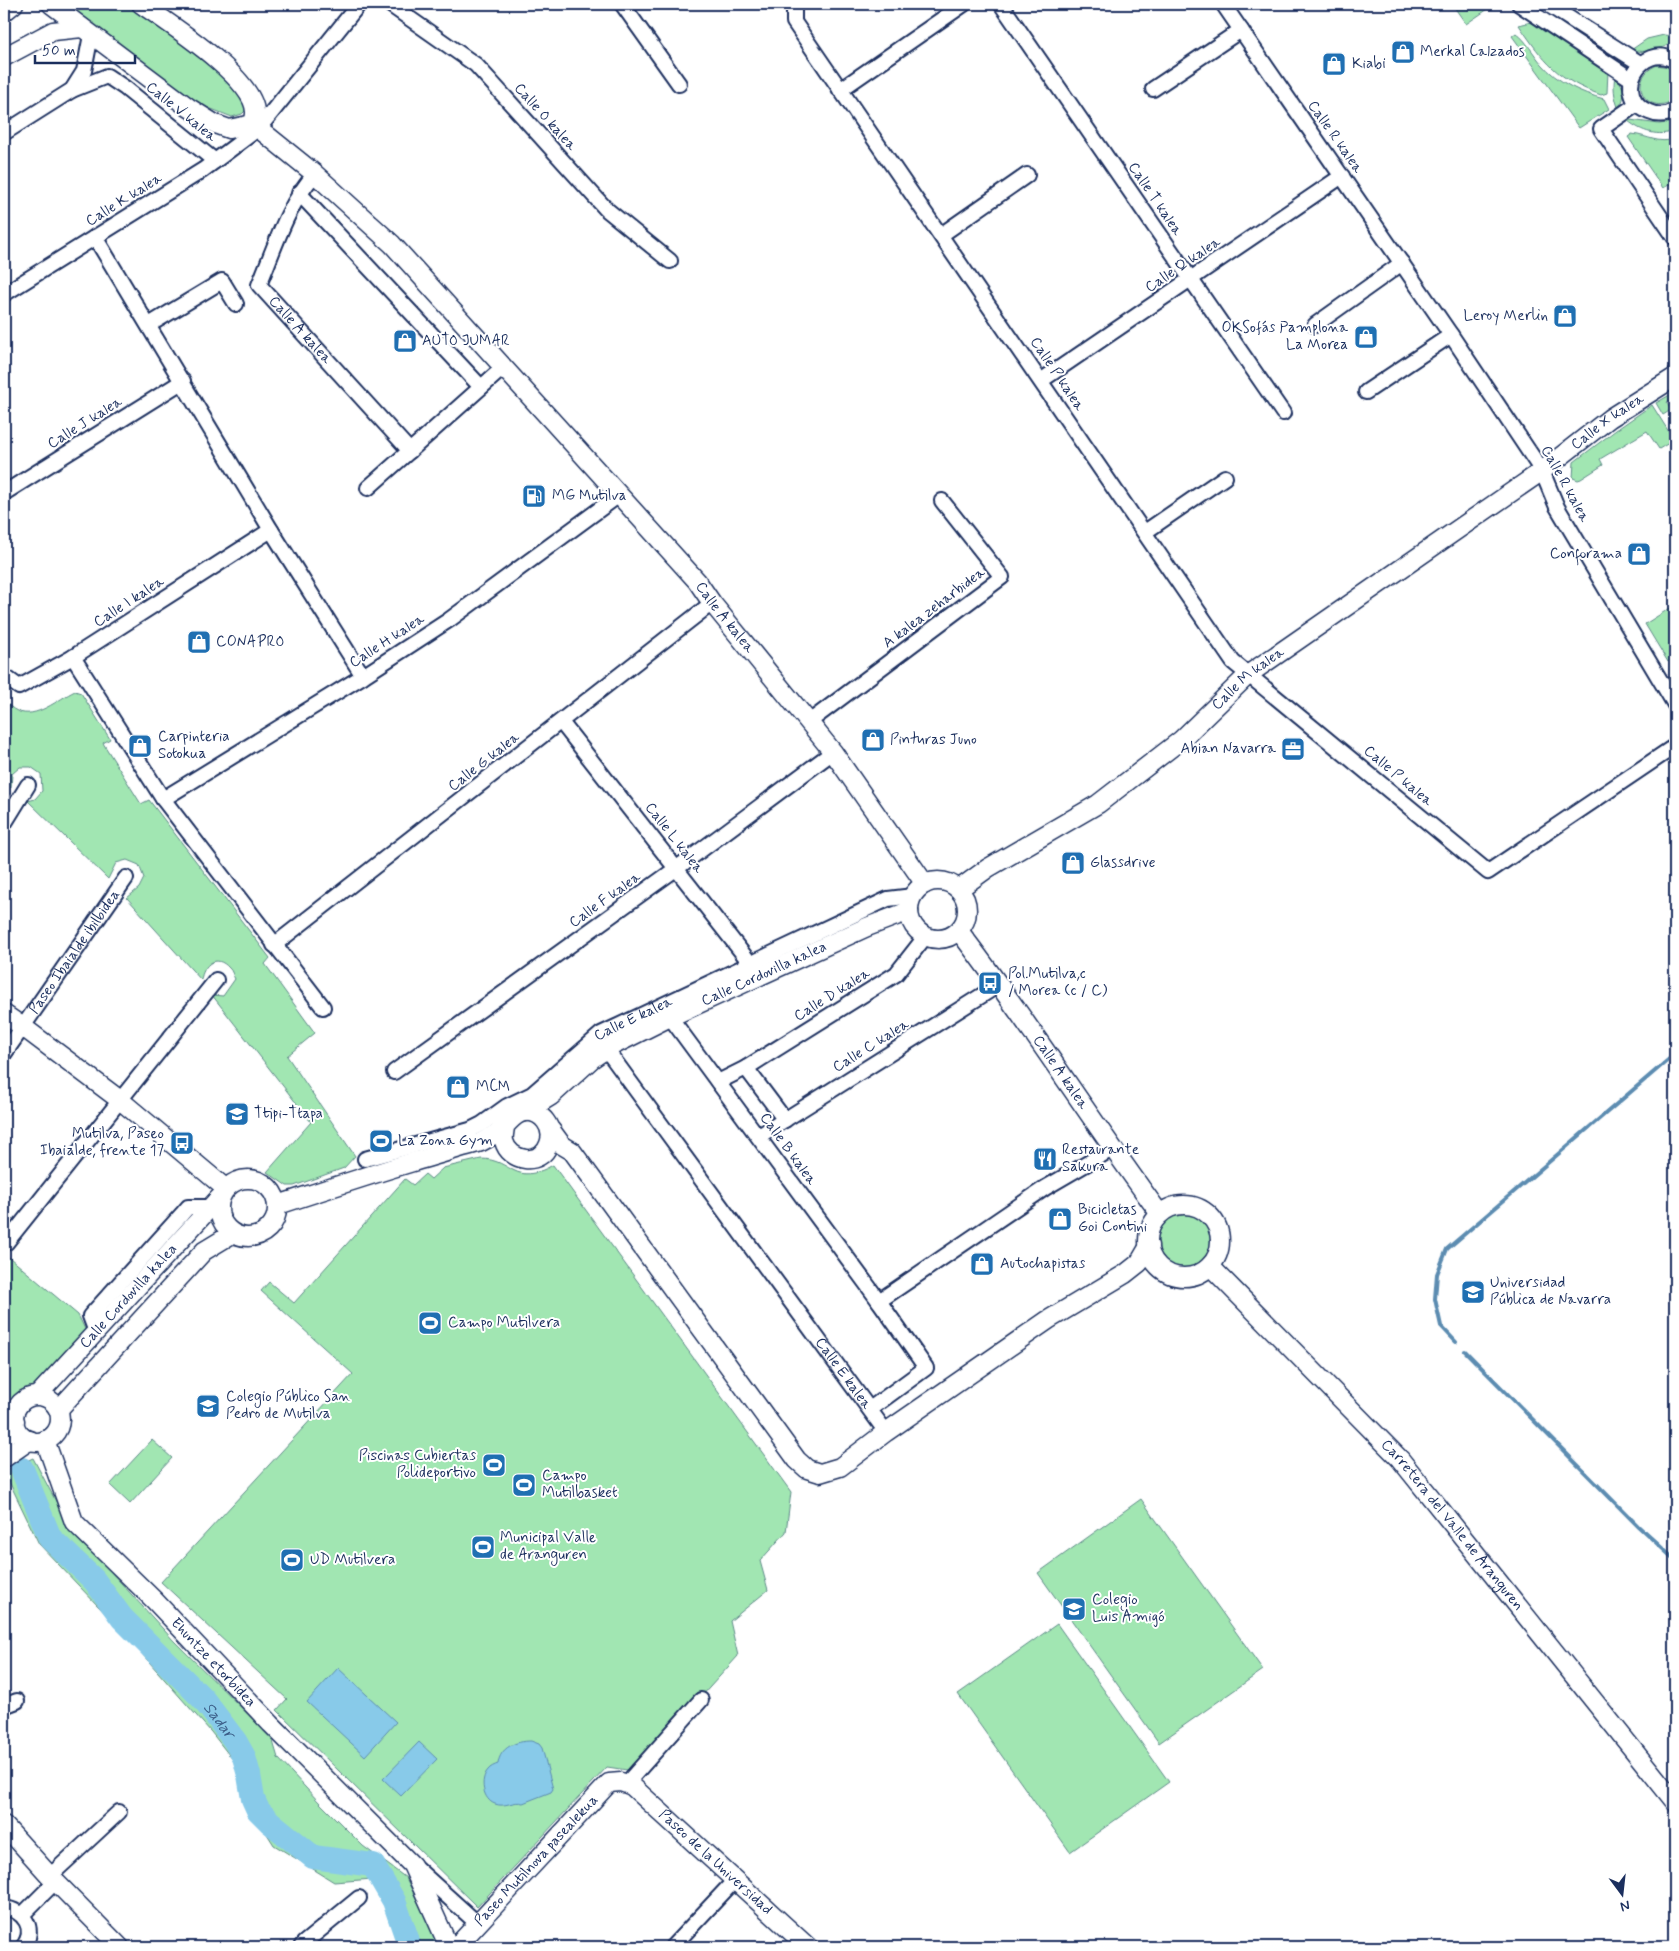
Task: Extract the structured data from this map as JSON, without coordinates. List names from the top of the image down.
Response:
{
  "streets": {
    "street": [
      "Calle V kalea",
      "Calle O kalea",
      "Calle R kalea",
      "Calle T kalea",
      "Calle K kalea",
      "Calle Q kalea",
      "Calle A kalea",
      "Calle P kalea",
      "Calle J kalea",
      "Calle X kalea",
      "Calle I kalea",
      "A kalea zeharbidea",
      "Calle H kalea",
      "Calle M kalea",
      "Calle G kalea",
      "Calle L kalea",
      "Calle F kalea",
      "Paseo Ibaialde ibilbidea",
      "Calle Cordovilla kalea",
      "Calle D kalea",
      "Calle E kalea",
      "Calle C kalea",
      "Calle B kalea",
      "Carretera del Valle de Aranguren",
      "Ehuntze etorbidea",
      "Paseo Mutilnova pasealekua",
      "Paseo de la Universidad"
    ]
  },
  "crossings": [
    ["Calle V kalea", "Calle K kalea"],
    ["Calle R kalea", "Calle Q kalea"],
    ["Calle R kalea", "Calle X kalea"],
    ["Calle R kalea", "Calle M kalea"],
    ["Calle T kalea", "Calle Q kalea"],
    ["Calle K kalea", "Calle A kalea"],
    ["Calle Q kalea", "Calle P kalea"],
    ["Calle A kalea", "A kalea zeharbidea"],
    ["Calle A kalea", "Calle H kalea"],
    ["Calle A kalea", "Calle M kalea"],
    ["Calle A kalea", "Calle G kalea"],
    ["Calle A kalea", "Calle F kalea"],
    ["Calle A kalea", "Calle Cordovilla kalea"],
    ["Calle A kalea", "Calle D kalea"],
    ["Calle A kalea", "Calle C kalea"],
    ["Calle A kalea", "Carretera del Valle de Aranguren"],
    ["Calle P kalea", "Calle M kalea"],
    ["Calle X kalea", "Calle M kalea"],
    ["Calle M kalea", "Calle Cordovilla kalea"],
    ["Calle M kalea", "Calle D kalea"],
    ["Calle G kalea", "Calle L kalea"],
    ["Calle L kalea", "Calle F kalea"],
    ["Calle L kalea", "Calle Cordovilla kalea"],
    ["Calle L kalea", "Calle E kalea"],
    ["Paseo Ibaialde ibilbidea", "Calle Cordovilla kalea"],
    ["Calle Cordovilla kalea", "Calle D kalea"],
    ["Calle Cordovilla kalea", "Calle E kalea"],
    ["Calle Cordovilla kalea", "Calle B kalea"],
    ["Calle Cordovilla kalea", "Ehuntze etorbidea"],
    ["Calle D kalea", "Calle B kalea"],
    ["Calle E kalea", "Calle B kalea"],
    ["Calle C kalea", "Calle B kalea"],
    ["Ehuntze etorbidea", "Paseo Mutilnova pasealekua"],
    ["Paseo Mutilnova pasealekua", "Paseo de la Universidad"]
  ],
  "water": ["Sadar"],
  "places": {
    "shop": [
      "Merkal Calzados",
      "Kiabi",
      "Leroy Merlin",
      "OKSofás Pamplona La Morea",
      "AUTO JUMAR",
      "Conforama",
      "CONAPRO",
      "Pinturas Juno",
      "Carpinteria Sotokua",
      "Glassdrive",
      "MCM",
      "Bicicletas Goi Contini",
      "Autochapistas"
    ],
    "fuel station": ["MG Mutilva"],
    "office": ["Abian Navarra"],
    "bus stop": ["Pol.Mutilva,c / Morea (c / C)", "Mutilva, Paseo Ibaialde, frente 17"],
    "school or university": [
      "Ttipi-Ttapa",
      "Universidad Pública de Navarra",
      "Colegio Público San Pedro de Mutilva",
      "Colegio Luis Amigó"
    ],
    "sports": [
      "La Zona Gym",
      "Campo Mutilvera",
      "Piscinas Cubiertas Polideportivo",
      "Campo Mutilbasket",
      "Municipal Valle de Aranguren",
      "UD Mutilvera"
    ],
    "restaurant": ["Restaurante Sakura"]
  },
  "scale_bar": "50 m",
  "north": "bottom"
}
